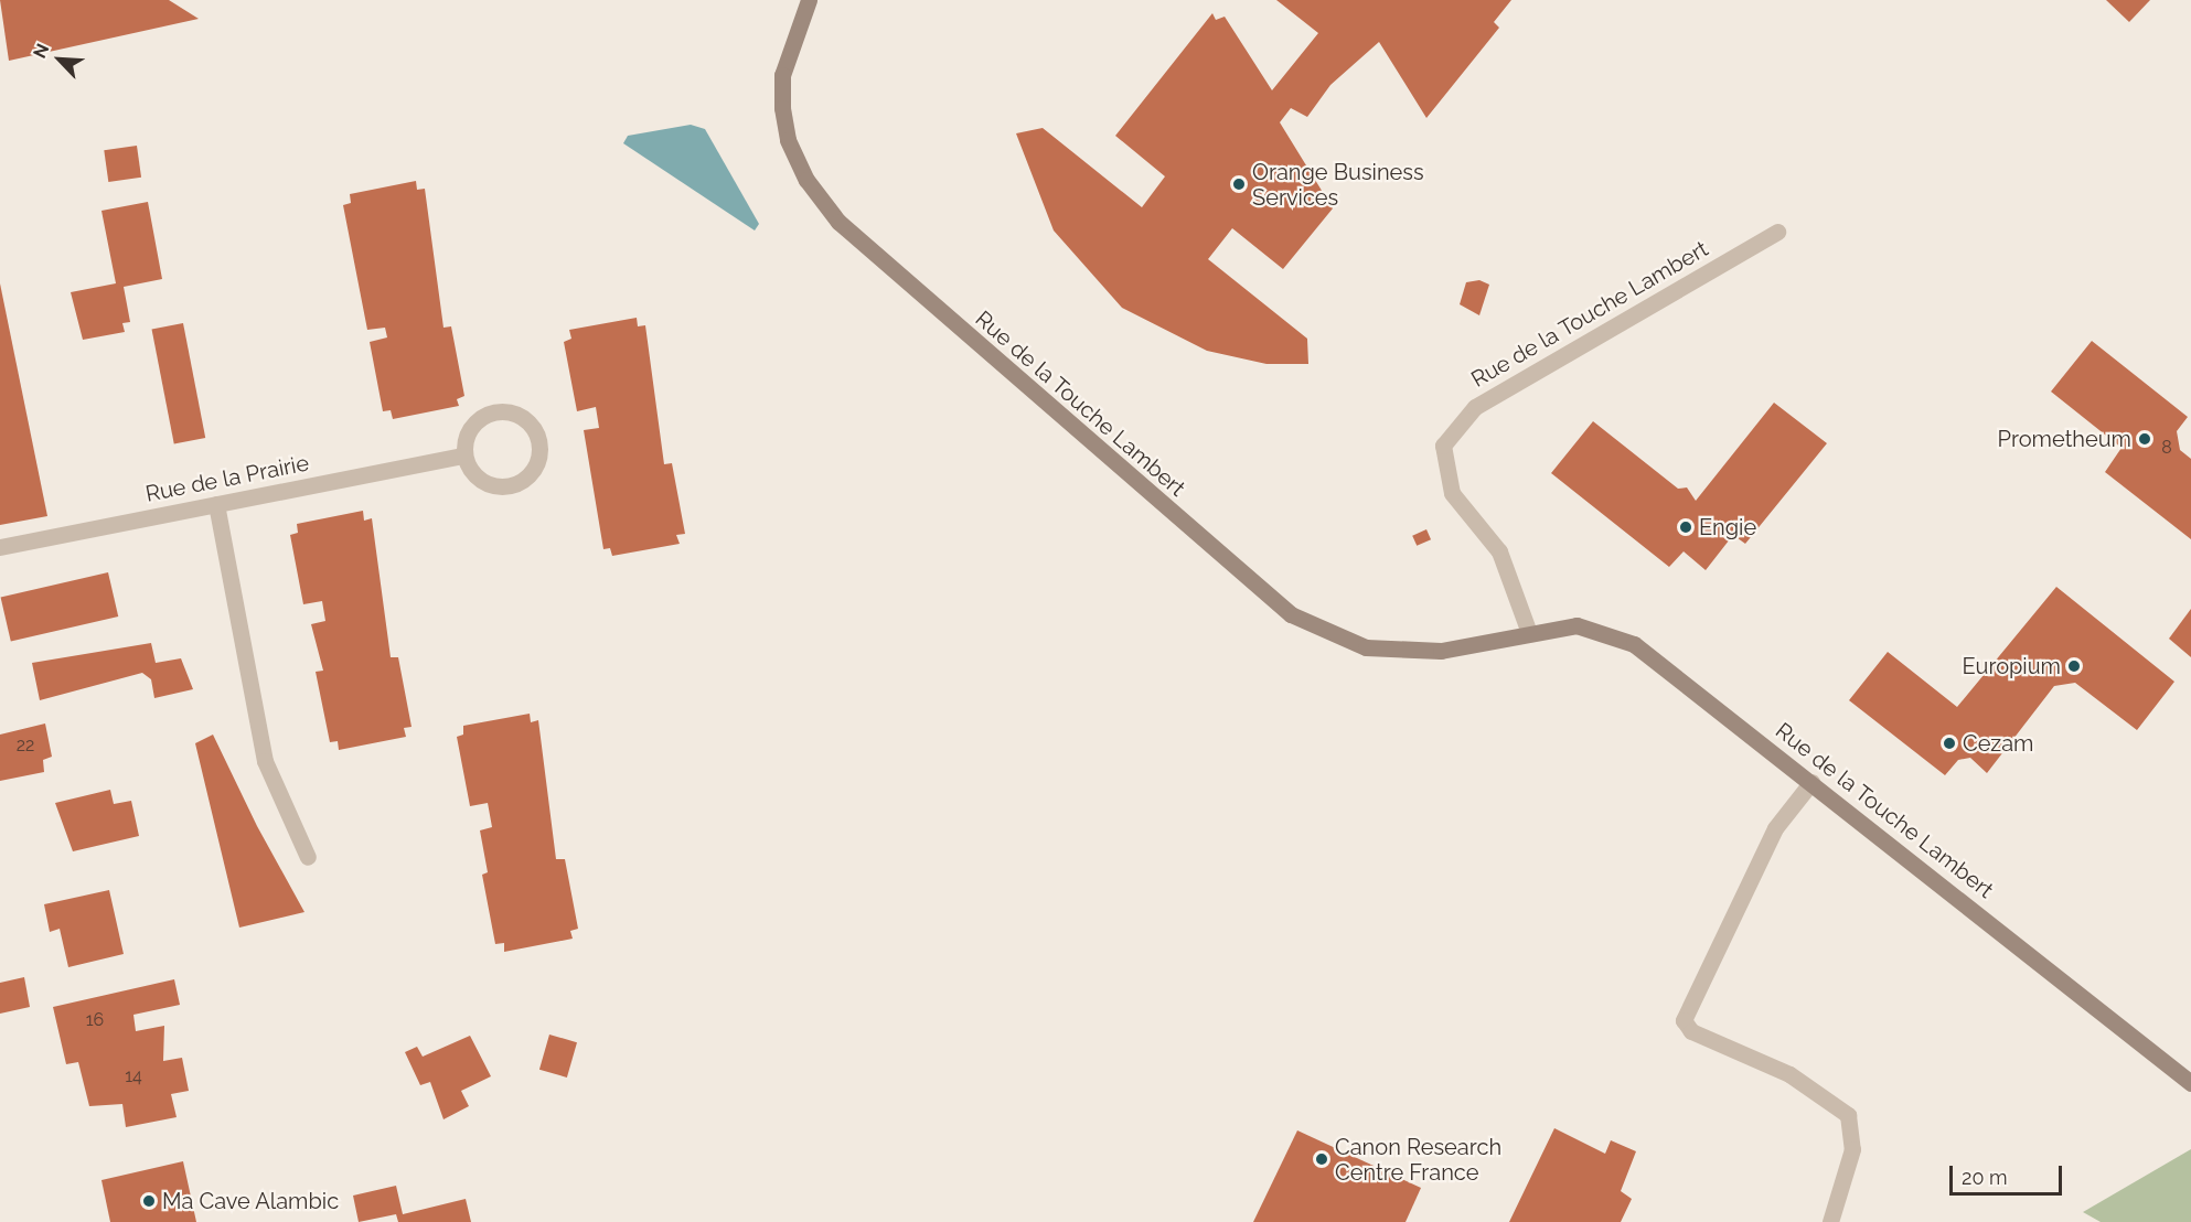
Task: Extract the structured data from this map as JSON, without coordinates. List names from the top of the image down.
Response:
{
  "streets": {
    "street": ["Rue de la Touche Lambert", "Rue de la Prairie"]
  },
  "places": [
    "Orange Business Services",
    "Prometheum",
    "Engie",
    "Europium",
    "Cezam",
    "Canon Research Centre France",
    "Ma Cave Alambic"
  ],
  "house_numbers": [
    "8",
    "22",
    "16",
    "14"
  ],
  "scale_bar": "20 m",
  "north": "top left"
}
